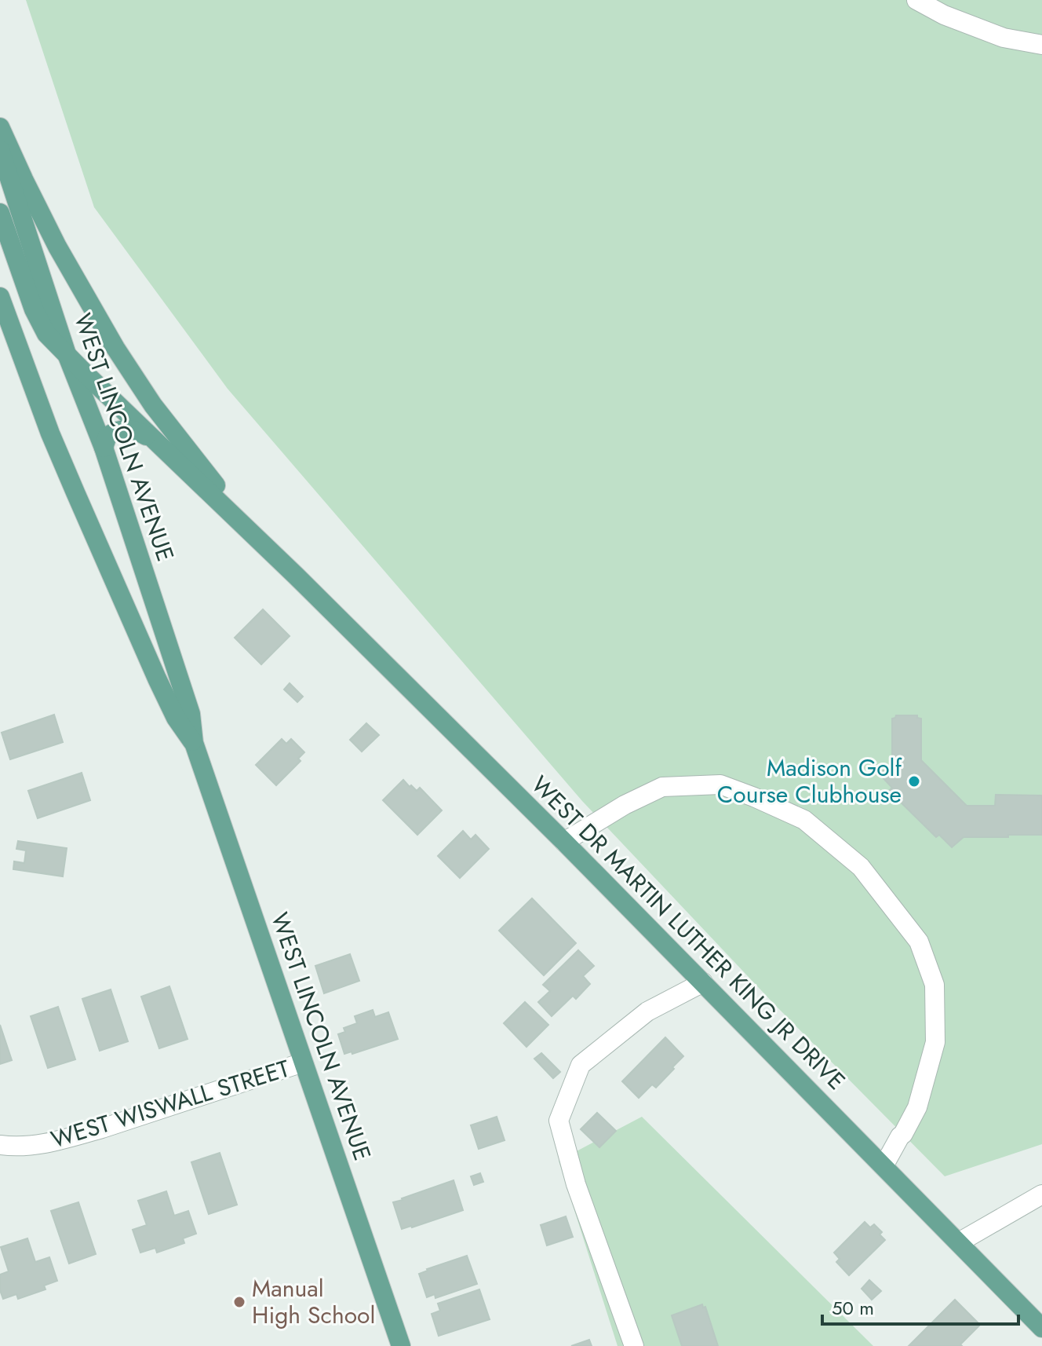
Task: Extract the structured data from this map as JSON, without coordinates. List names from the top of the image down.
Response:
{
  "streets": {
    "main road": ["WEST LINCOLN AVENUE", "WEST DR MARTIN LUTHER KING JR DRIVE"],
    "street": ["WEST WISWALL STREET"]
  },
  "crossings": [
    ["WEST LINCOLN AVENUE", "WEST DR MARTIN LUTHER KING JR DRIVE"],
    ["WEST LINCOLN AVENUE", "WEST WISWALL STREET"]
  ],
  "places": ["Madison Golf Course Clubhouse", "Manual High School"],
  "scale_bar": "50 m"
}
